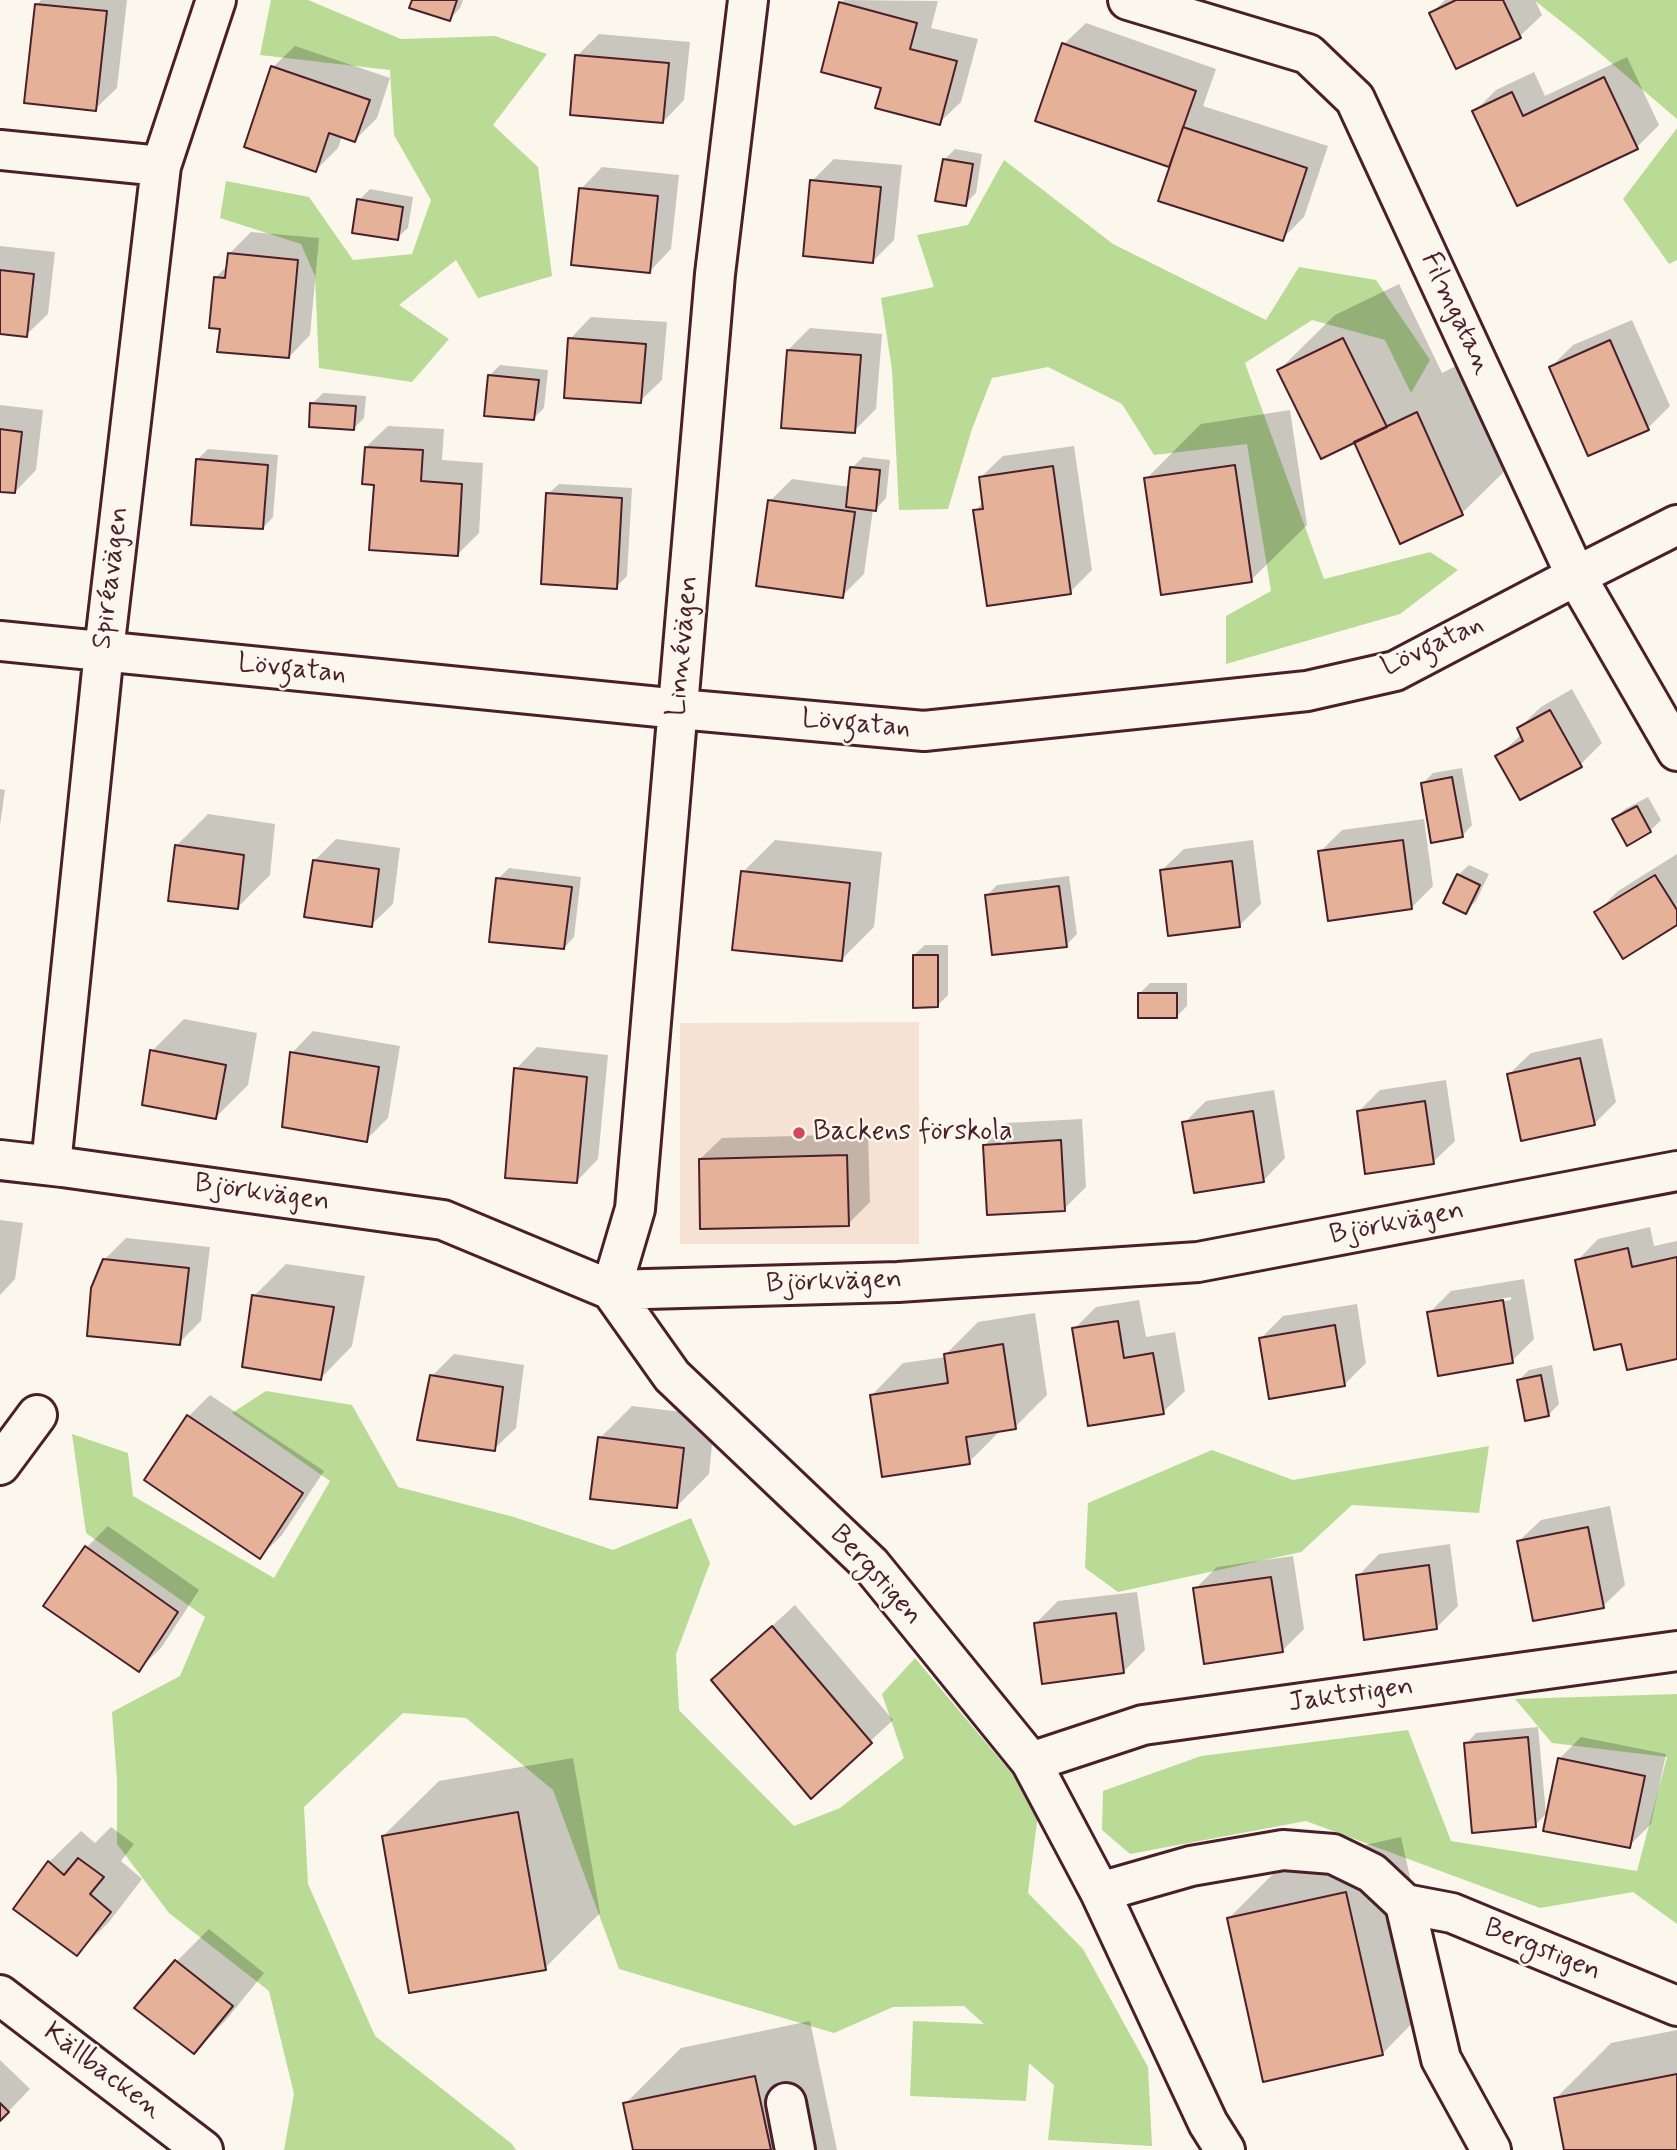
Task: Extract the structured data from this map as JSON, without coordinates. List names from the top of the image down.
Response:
{
  "streets": {
    "street": [
      "Filmgatan",
      "Spiréavägen",
      "Linnévägen",
      "Lövgatan",
      "Björkvägen",
      "Bergstigen",
      "Jaktstigen",
      "Källbacken"
    ]
  },
  "crossings": [
    ["Filmgatan", "Lövgatan"],
    ["Spiréavägen", "Lövgatan"],
    ["Spiréavägen", "Björkvägen"],
    ["Linnévägen", "Lövgatan"],
    ["Linnévägen", "Björkvägen"],
    ["Linnévägen", "Bergstigen"],
    ["Björkvägen", "Bergstigen"],
    ["Bergstigen", "Jaktstigen"]
  ],
  "places": ["Backens förskola"]
}
